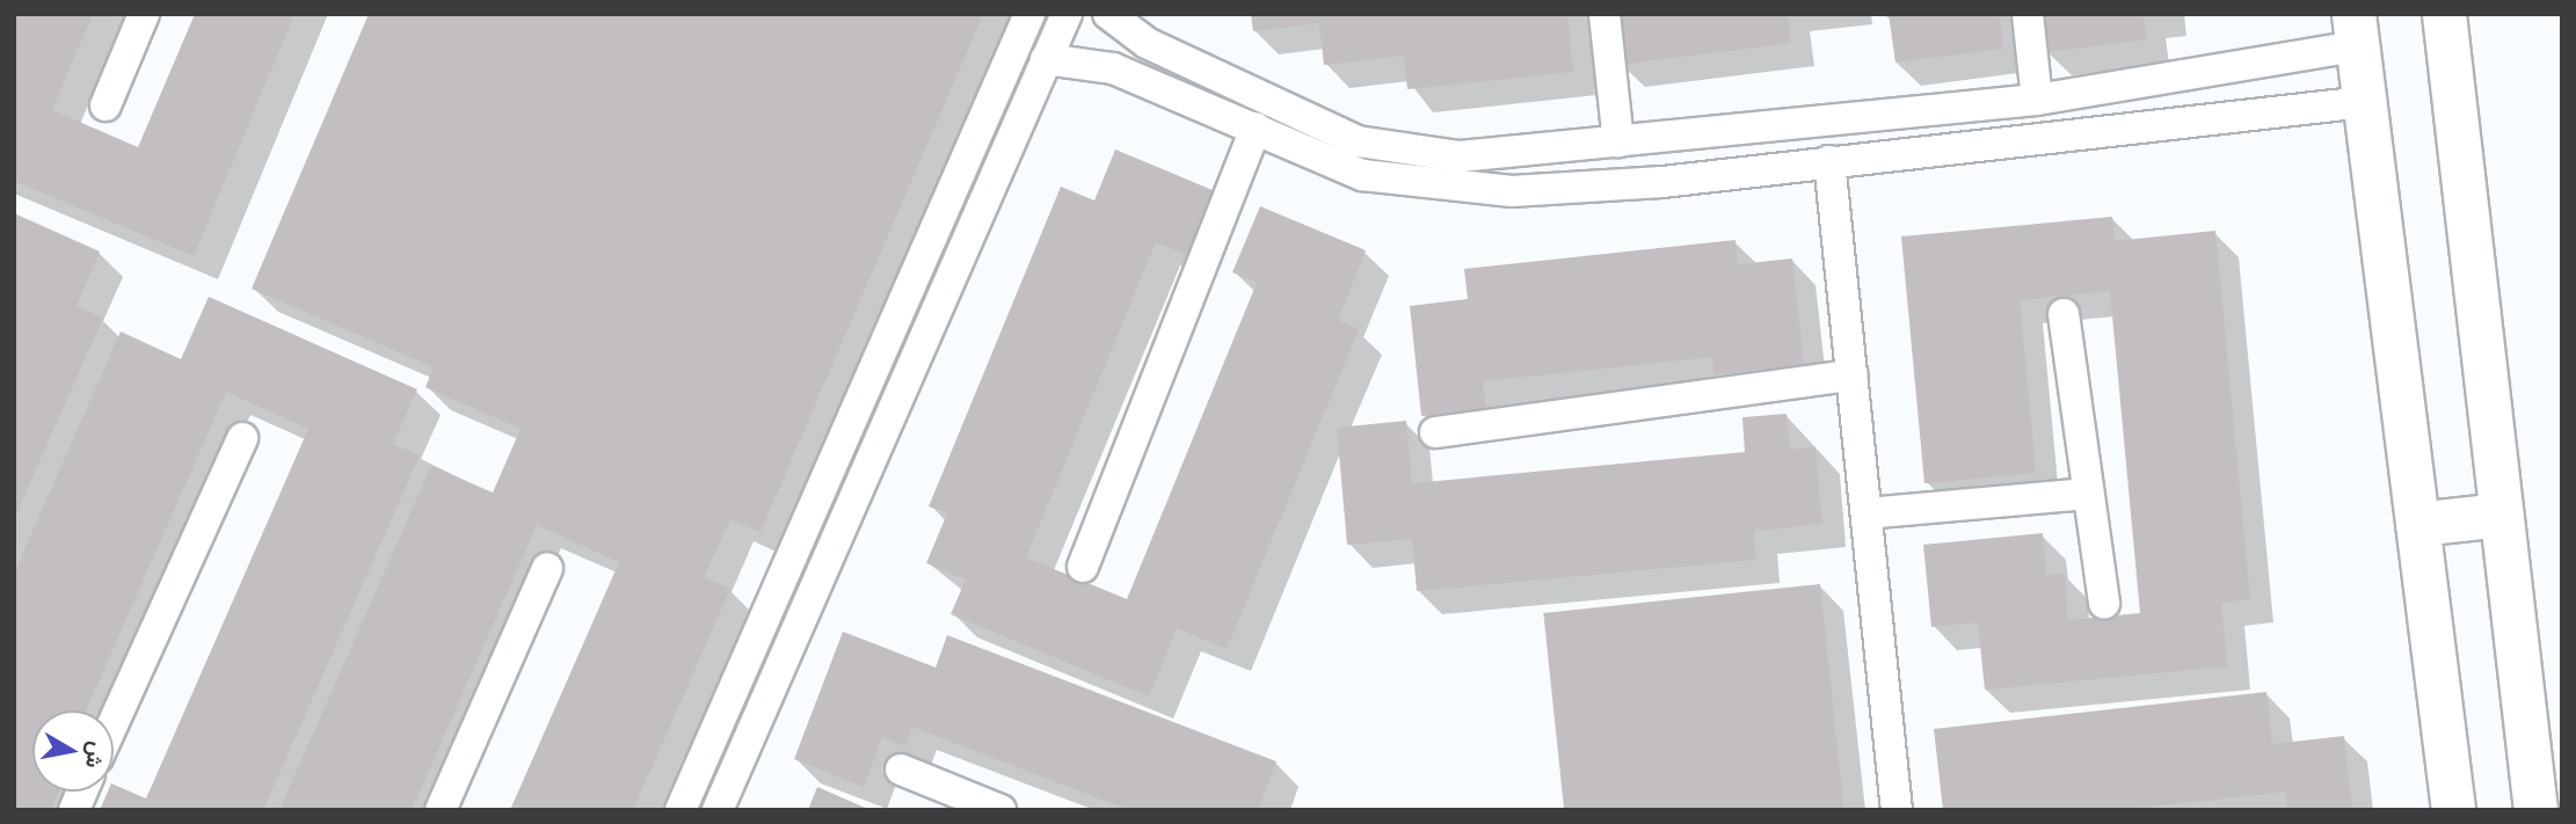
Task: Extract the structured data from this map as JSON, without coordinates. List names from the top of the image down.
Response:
{
  "north": "right"
}
